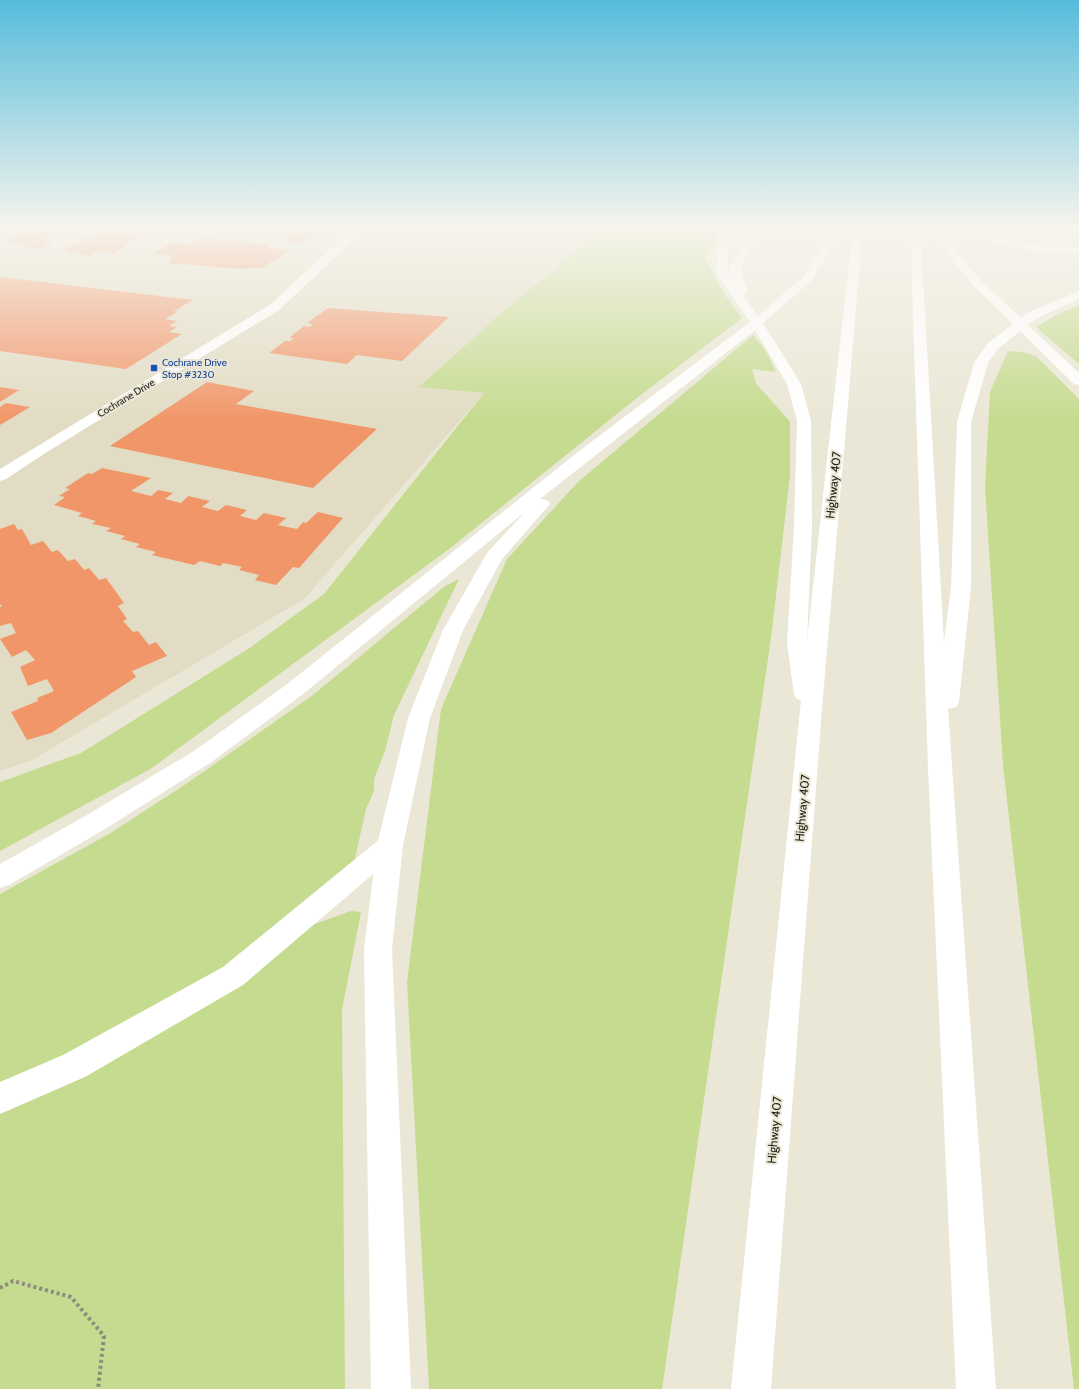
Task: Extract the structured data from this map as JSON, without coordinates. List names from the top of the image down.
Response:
{
  "streets": {
    "main road": ["Cochrane Drive", "Highway 407"]
  },
  "places": {
    "transit": ["Cochrane Drive Stop #3230"]
  }
}
